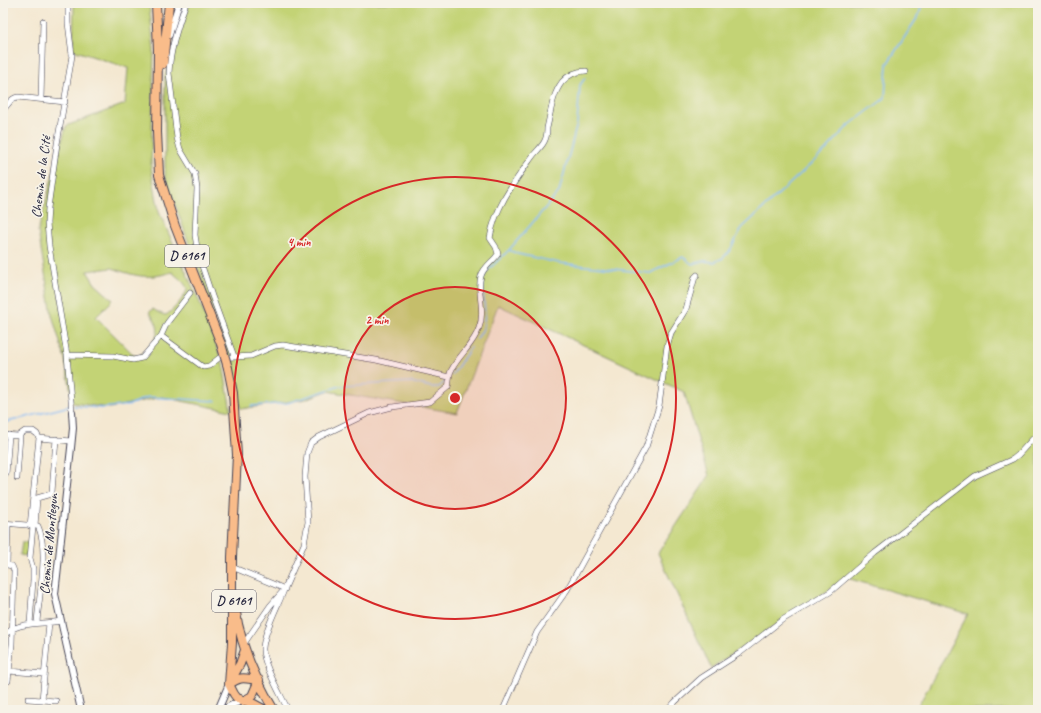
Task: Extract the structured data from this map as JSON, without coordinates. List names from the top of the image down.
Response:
{
  "streets": {
    "main road": ["D 6161"],
    "street": ["Chemin de la Cité", "Chemin de Montlegun"]
  },
  "crossings": [
    ["Chemin de la Cité", "Chemin de Montlegun"]
  ],
  "rings": ["4 min", "2 min"]
}
